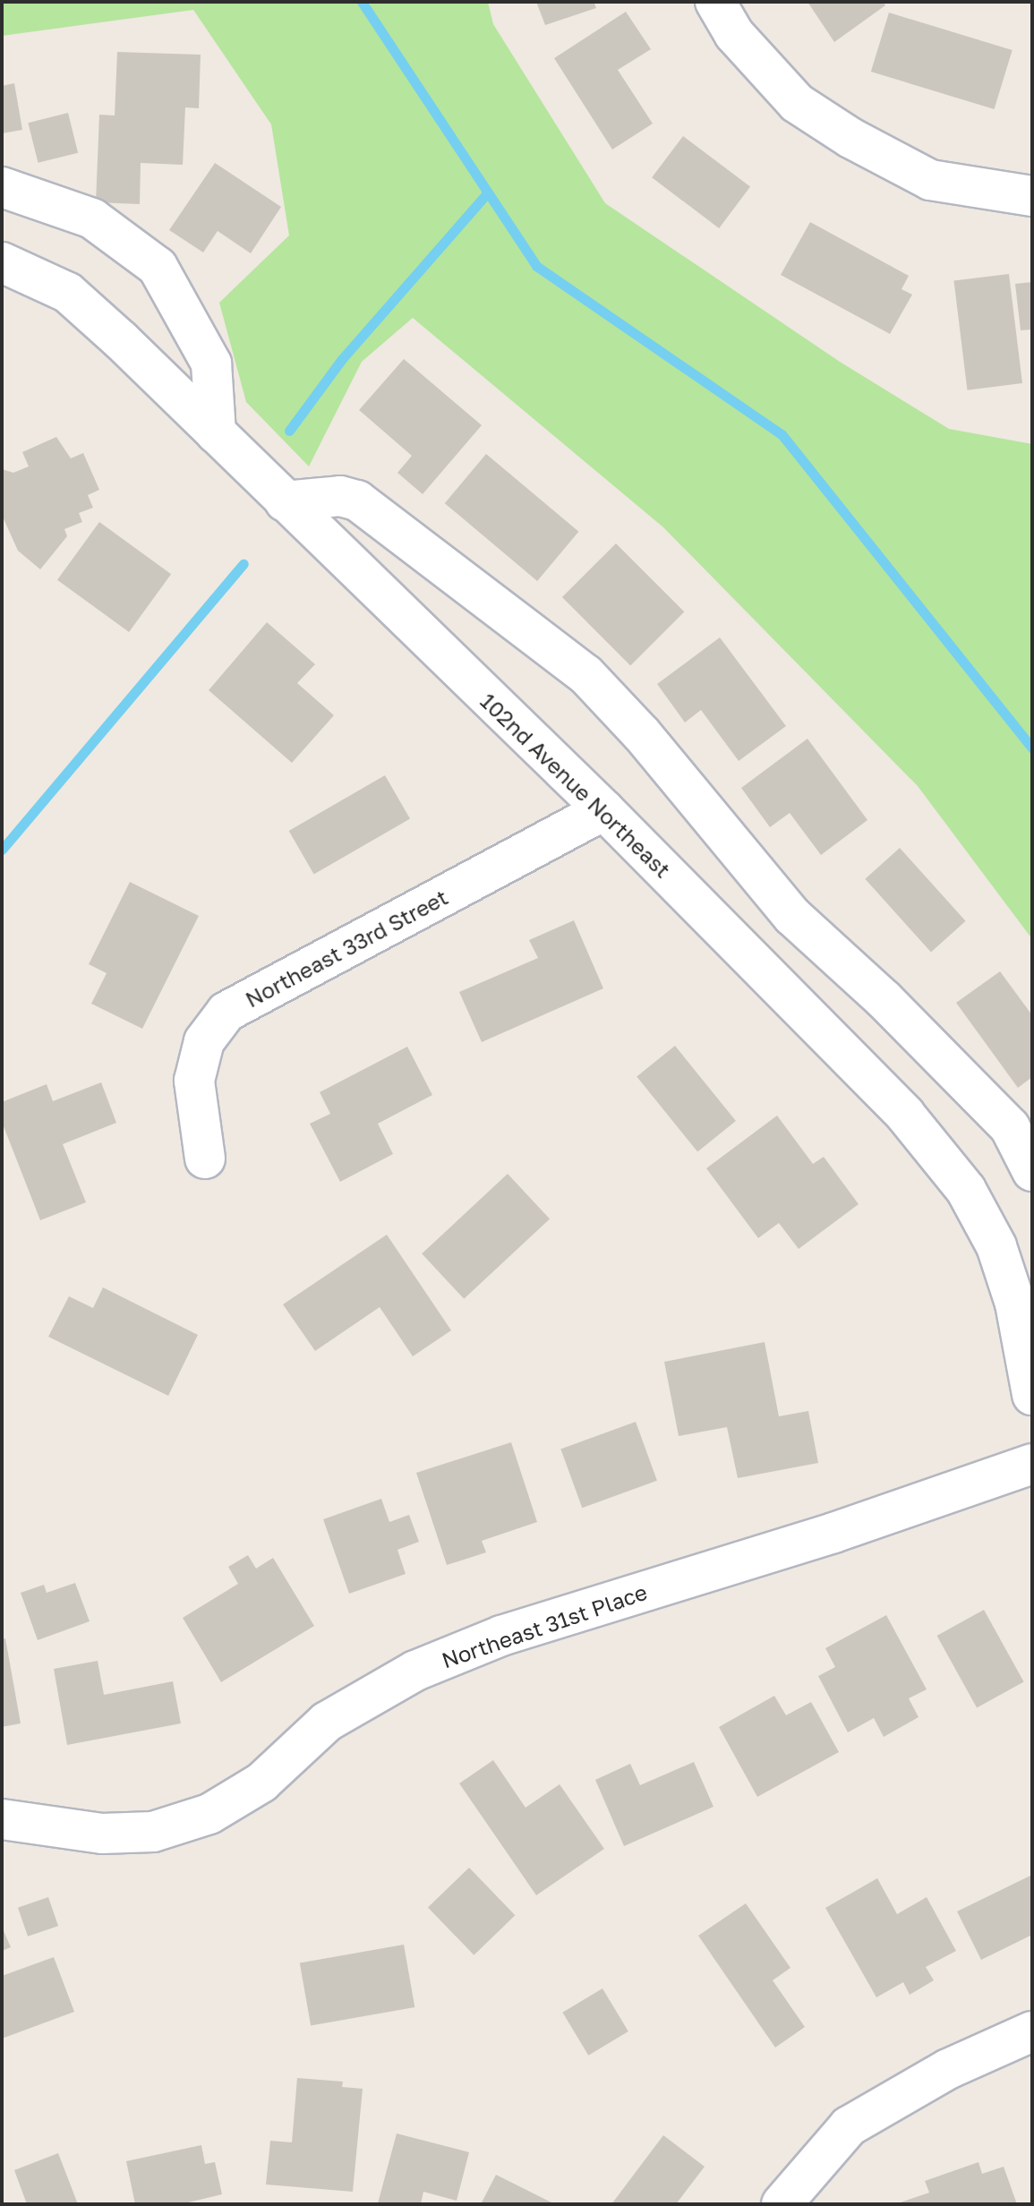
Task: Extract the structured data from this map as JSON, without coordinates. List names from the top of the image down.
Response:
{
  "streets": {
    "street": ["102nd Avenue Northeast", "Northeast 33rd Street", "Northeast 31st Place"]
  },
  "crossings": [
    ["102nd Avenue Northeast", "Northeast 33rd Street"]
  ]
}
